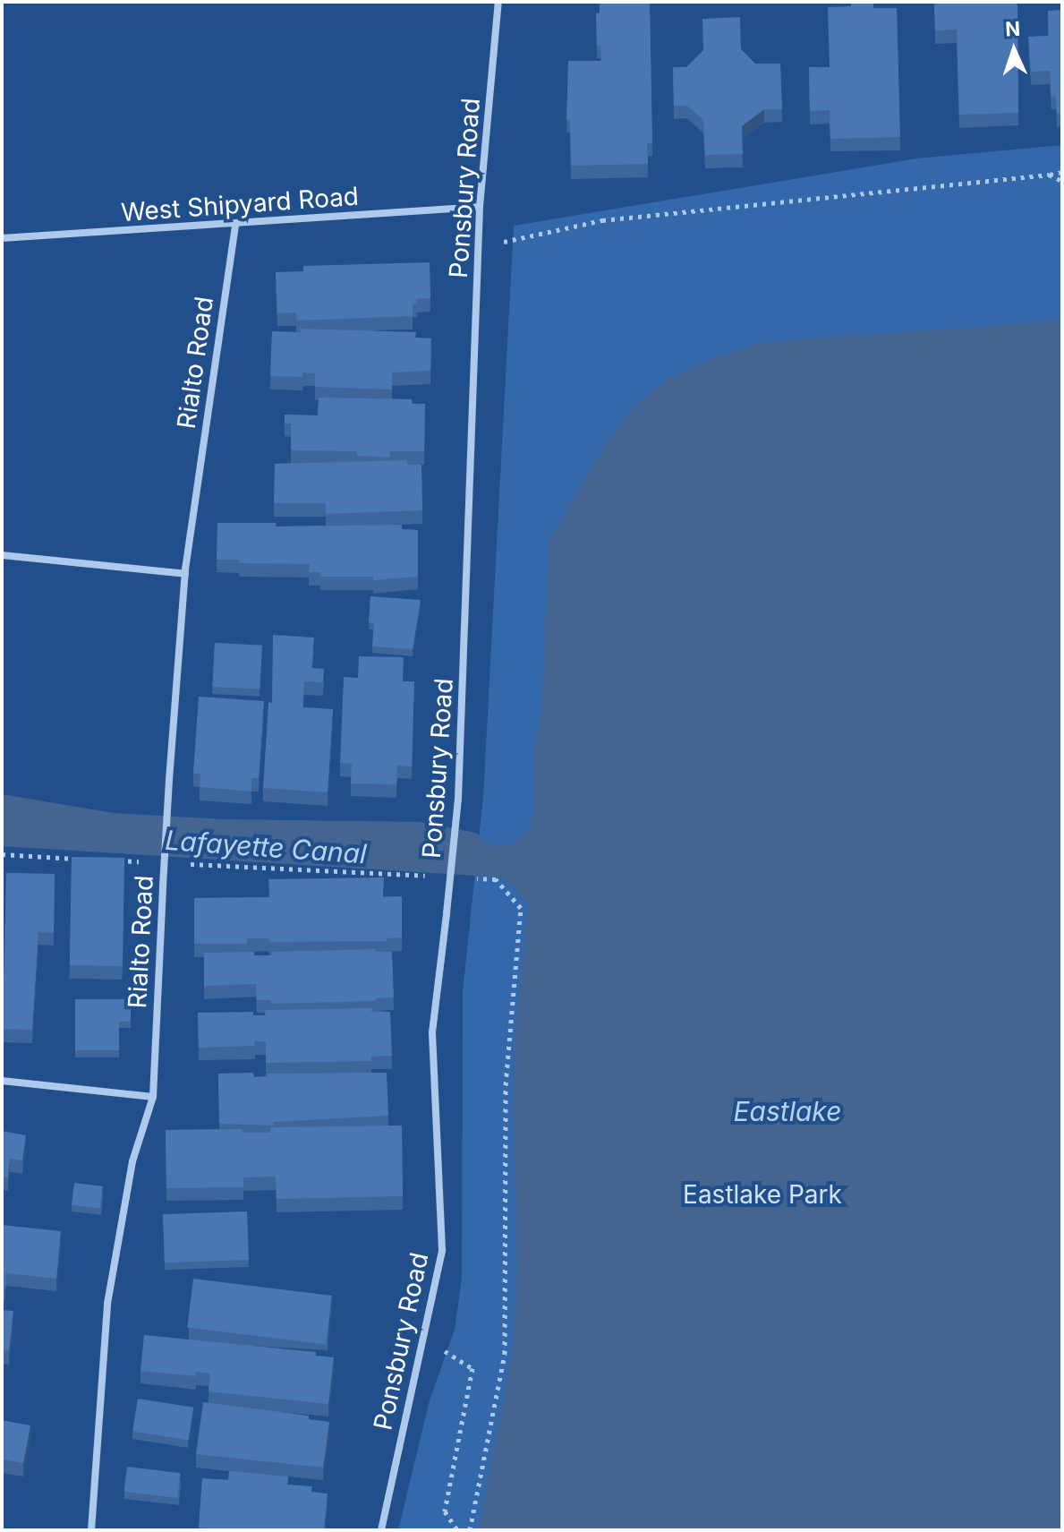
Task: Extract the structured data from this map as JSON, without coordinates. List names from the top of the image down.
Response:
{
  "streets": {
    "street": ["Ponsbury Road", "West Shipyard Road", "Rialto Road"]
  },
  "crossings": [
    ["Ponsbury Road", "West Shipyard Road"],
    ["West Shipyard Road", "Rialto Road"]
  ],
  "water": ["Lafayette Canal", "Eastlake"],
  "parks": ["Eastlake Park"],
  "north": "top"
}
